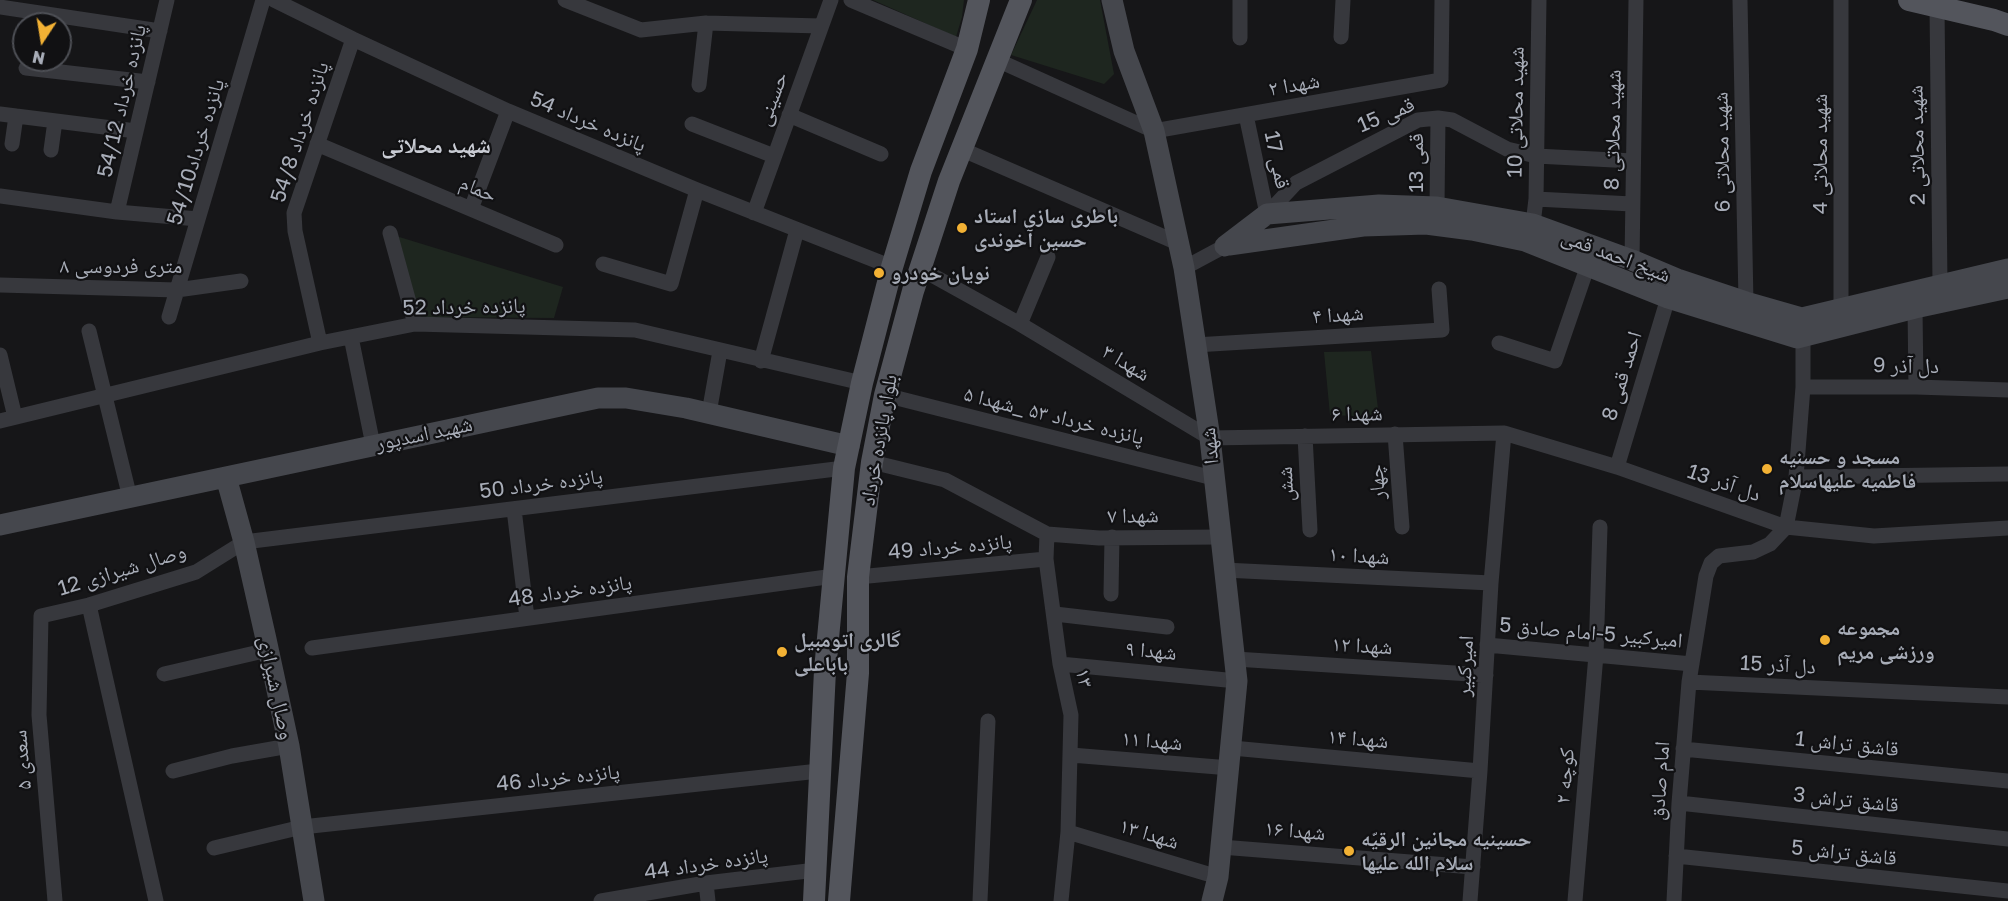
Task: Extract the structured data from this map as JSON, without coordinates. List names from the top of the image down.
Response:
{
  "streets": {
    "main road": ["بلوار پانزده خرداد"],
    "street": [
      "شهدا ۲",
      "حسینی",
      "پانزده خرداد 54/12",
      "شهید محلاتی 10",
      "قمی 15",
      "پانزده خرداد 54",
      "شهید محلاتی 8",
      "پانزده خرداد 54/8",
      "شهید محلاتی 2",
      "پانزده خرداد54/10",
      "شهید محلاتی 6",
      "شهید محلاتی 4",
      "قمی 17",
      "قمی 13",
      "حمام",
      "شیخ احمد قمی",
      "۸ متری فردوسی",
      "پانزده خرداد 52",
      "شهدا ۴",
      "شهدا ۳",
      "دل آذر 9",
      "احمد قمی 8",
      "شهدا ۶",
      "پانزده خرداد ۵۳ _شهدا ۵",
      "شهید اسدپور",
      "شهدا",
      "چهار",
      "دل آذر 13",
      "پانزده خرداد 50",
      "شش",
      "شهدا ۷",
      "پانزده خرداد 49",
      "شهدا ۱۰",
      "وصال شیرازی 12",
      "پانزده خرداد 48",
      "امیرکبیر 5-امام صادق 5",
      "شهدا ۱۲",
      "شهدا ۹",
      "دل آذر 15",
      "امیرکبیر",
      "۱۳",
      "وصال شیرازی",
      "شهدا ۱۴",
      "شهدا ۱۱",
      "قاشق تراش 1",
      "سعدی ۵",
      "کوچه ۲",
      "پانزده خرداد 46",
      "امام صادق",
      "قاشق تراش 3",
      "شهدا ۱۶",
      "شهدا ۱۳",
      "قاشق تراش 5",
      "پانزده خرداد 44"
    ]
  },
  "crossings": [
    ["شهدا ۲", "قمی 17"],
    ["شهدا ۲", "شهدا"],
    ["حسینی", "پانزده خرداد 54"],
    ["شهید محلاتی 10", "قمی 15"],
    ["شهید محلاتی 10", "شیخ احمد قمی"],
    ["قمی 15", "شهید محلاتی 8"],
    ["قمی 15", "قمی 17"],
    ["قمی 15", "قمی 13"],
    ["قمی 15", "شیخ احمد قمی"],
    ["پانزده خرداد 54", "پانزده خرداد 54/8"],
    ["پانزده خرداد 54", "پانزده خرداد54/10"],
    ["پانزده خرداد 54", "بلوار پانزده خرداد"],
    ["شهید محلاتی 8", "شیخ احمد قمی"],
    ["پانزده خرداد 54/8", "حمام"],
    ["پانزده خرداد 54/8", "پانزده خرداد 52"],
    ["شهید محلاتی 2", "شیخ احمد قمی"],
    ["پانزده خرداد54/10", "۸ متری فردوسی"],
    ["شهید محلاتی 6", "شیخ احمد قمی"],
    ["شهید محلاتی 4", "شیخ احمد قمی"],
    ["قمی 17", "شیخ احمد قمی"],
    ["قمی 13", "شیخ احمد قمی"],
    ["شیخ احمد قمی", "احمد قمی 8"],
    ["شیخ احمد قمی", "شهدا"],
    ["پانزده خرداد 52", "بلوار پانزده خرداد"],
    ["شهدا ۴", "شهدا"],
    ["شهدا ۳", "شهدا ۶"],
    ["شهدا ۳", "بلوار پانزده خرداد"],
    ["شهدا ۳", "شهدا"],
    ["احمد قمی 8", "دل آذر 13"],
    ["شهدا ۶", "شهدا"],
    ["شهدا ۶", "چهار"],
    ["شهدا ۶", "دل آذر 13"],
    ["شهدا ۶", "شش"],
    ["شهدا ۶", "امیرکبیر"],
    ["پانزده خرداد ۵۳ _شهدا ۵", "بلوار پانزده خرداد"],
    ["پانزده خرداد ۵۳ _شهدا ۵", "شهدا"],
    ["شهید اسدپور", "بلوار پانزده خرداد"],
    ["شهید اسدپور", "وصال شیرازی"],
    ["بلوار پانزده خرداد", "پانزده خرداد 50"],
    ["بلوار پانزده خرداد", "پانزده خرداد 49"],
    ["بلوار پانزده خرداد", "پانزده خرداد 48"],
    ["بلوار پانزده خرداد", "پانزده خرداد 46"],
    ["بلوار پانزده خرداد", "پانزده خرداد 44"],
    ["شهدا", "شهدا ۷"],
    ["شهدا", "شهدا ۱۰"],
    ["شهدا", "شهدا ۱۲"],
    ["شهدا", "شهدا ۹"],
    ["شهدا", "شهدا ۱۴"],
    ["شهدا", "شهدا ۱۱"],
    ["شهدا", "شهدا ۱۶"],
    ["شهدا", "شهدا ۱۳"],
    ["دل آذر 13", "امیرکبیر"],
    ["دل آذر 13", "امام صادق"],
    ["پانزده خرداد 50", "وصال شیرازی 12"],
    ["پانزده خرداد 50", "وصال شیرازی"],
    ["شهدا ۷", "۱۳"],
    ["پانزده خرداد 49", "۱۳"],
    ["شهدا ۱۰", "امیرکبیر"],
    ["وصال شیرازی 12", "وصال شیرازی"],
    ["وصال شیرازی 12", "سعدی ۵"],
    ["امیرکبیر 5-امام صادق 5", "امیرکبیر"],
    ["امیرکبیر 5-امام صادق 5", "کوچه ۲"],
    ["امیرکبیر 5-امام صادق 5", "امام صادق"],
    ["شهدا ۱۲", "امیرکبیر"],
    ["شهدا ۹", "۱۳"],
    ["دل آذر 15", "امام صادق"],
    ["امیرکبیر", "شهدا ۱۴"],
    ["امیرکبیر", "شهدا ۱۶"],
    ["۱۳", "شهدا ۱۱"],
    ["۱۳", "شهدا ۱۳"],
    ["وصال شیرازی", "پانزده خرداد 46"],
    ["شهدا ۱۴", "شهدا ۱۱"],
    ["قاشق تراش 1", "امام صادق"],
    ["امام صادق", "قاشق تراش 3"],
    ["امام صادق", "قاشق تراش 5"]
  ],
  "districts": ["شهید محلاتی"],
  "places": [
    "باطری سازی استاد حسین آخوندی",
    "نویان خودرو",
    "مسجد و حسنیه فاطمیه علیهاسلام",
    "مجموعه ورزشی مریم",
    "گالری اتومبیل باباعلی",
    "حسینیه مجانین الرقیّه سلام الله علیها"
  ],
  "north": "bottom"
}
